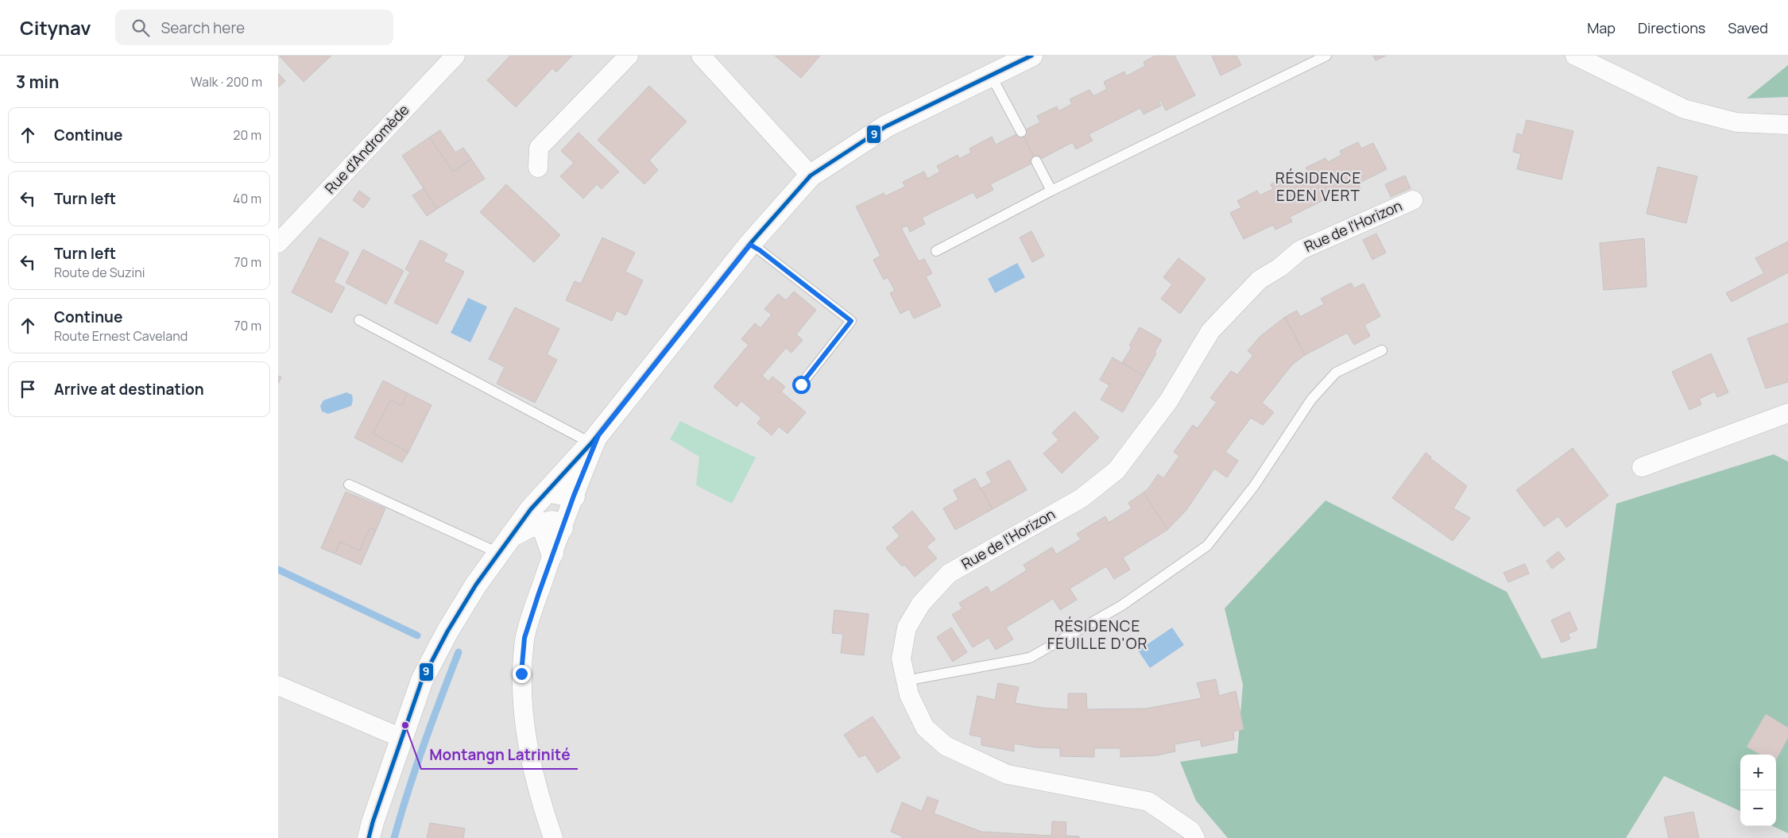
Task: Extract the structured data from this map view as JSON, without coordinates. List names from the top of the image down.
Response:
{
  "streets": {
    "street": ["Rue d'Andromède", "Rue de l'Horizon"]
  },
  "districts": ["RÉSIDENCE EDEN VERT", "RÉSIDENCE FEUILLE D'OR"],
  "places": ["Montangn Latrinité"],
  "lines": ["transit line 9"],
  "page": {
    "header": "Citynav",
    "search": "Search here",
    "nav": ["Map", "Directions", "Saved"],
    "heading": ["3 min", "Walk · 200 m"],
    "list": [
      ["Continue", "20 m"],
      ["Turn left", "40 m"],
      ["Turn left", "Route de Suzini", "70 m"],
      ["Continue", "Route Ernest Caveland", "70 m"],
      "Arrive at destination"
    ],
    "map_buttons": ["+", "−"]
  }
}
